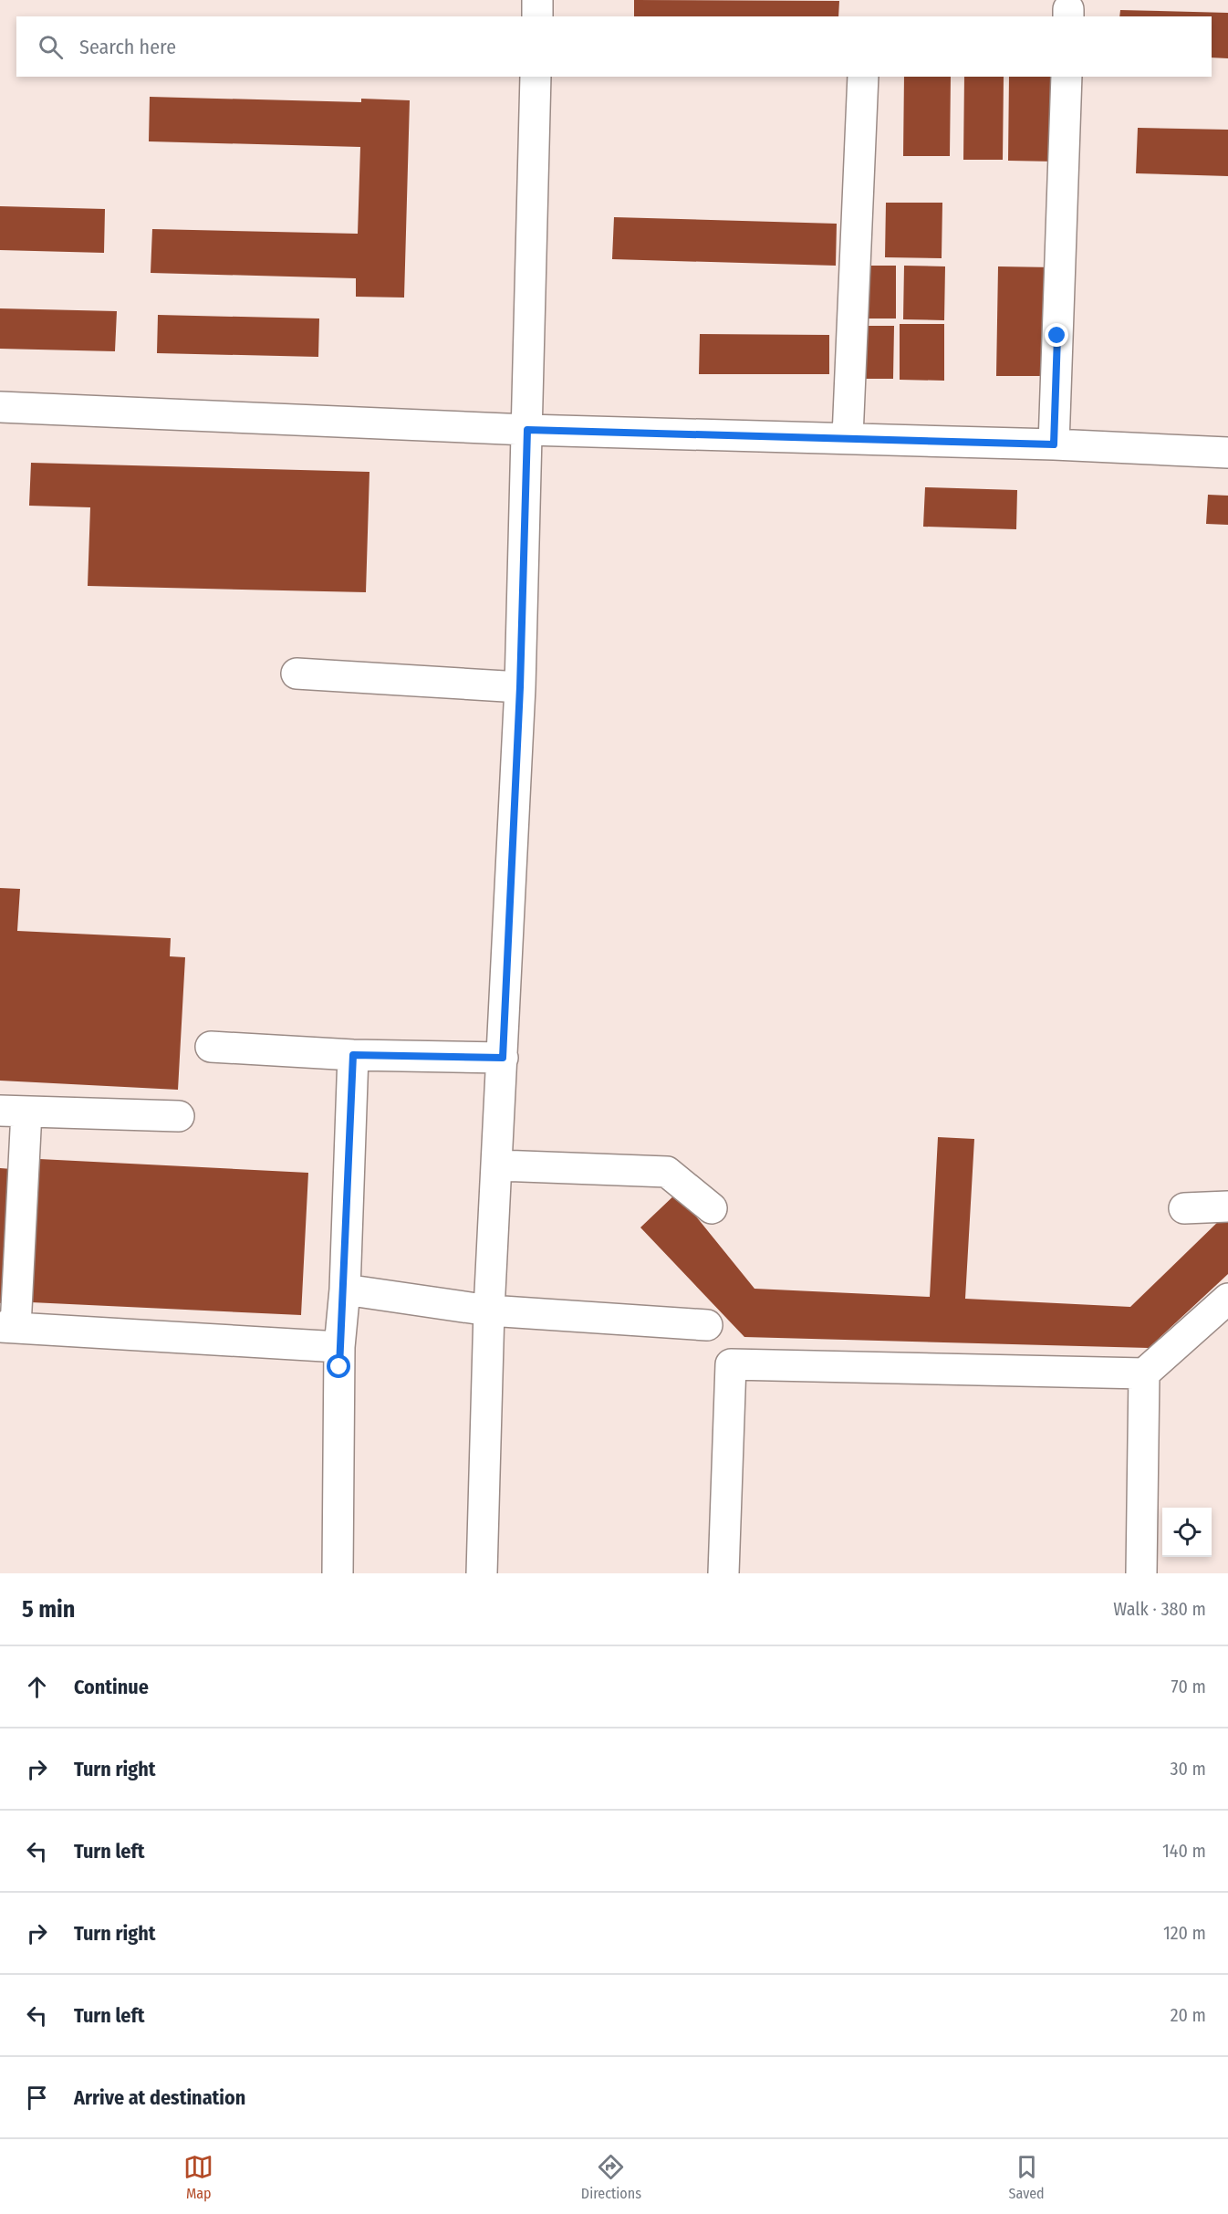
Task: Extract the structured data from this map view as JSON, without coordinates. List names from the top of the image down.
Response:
{
  "page": {
    "search": "Search here",
    "heading": ["5 min", "Walk · 380 m"],
    "list": [
      ["Continue", "70 m"],
      ["Turn right", "30 m"],
      ["Turn left", "140 m"],
      ["Turn right", "120 m"],
      ["Turn left", "20 m"],
      "Arrive at destination"
    ],
    "nav": ["Map", "Directions", "Saved"]
  }
}
